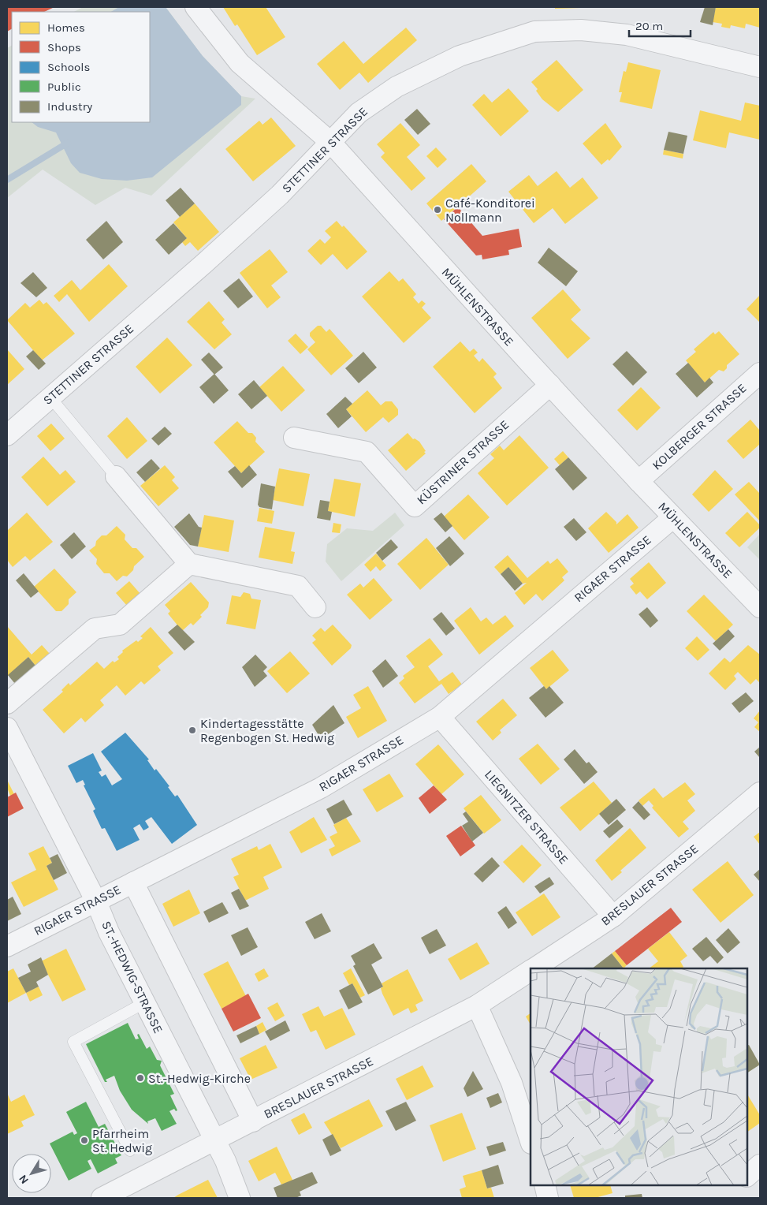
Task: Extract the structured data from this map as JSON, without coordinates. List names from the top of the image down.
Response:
{
  "streets": {
    "street": [
      "STETTINER STRASSE",
      "MÜHLENSTRASSE",
      "KOLBERGER STRASSE",
      "KÜSTRINER STRASSE",
      "RIGAER STRASSE",
      "LIEGNITZER STRASSE",
      "BRESLAUER STRASSE",
      "ST.-HEDWIG-STRASSE"
    ]
  },
  "crossings": [
    ["STETTINER STRASSE", "MÜHLENSTRASSE"],
    ["MÜHLENSTRASSE", "KOLBERGER STRASSE"],
    ["MÜHLENSTRASSE", "KÜSTRINER STRASSE"],
    ["MÜHLENSTRASSE", "RIGAER STRASSE"],
    ["RIGAER STRASSE", "LIEGNITZER STRASSE"],
    ["RIGAER STRASSE", "ST.-HEDWIG-STRASSE"],
    ["LIEGNITZER STRASSE", "BRESLAUER STRASSE"],
    ["BRESLAUER STRASSE", "ST.-HEDWIG-STRASSE"]
  ],
  "places": [
    "Café-Konditorei Nollmann",
    "Kindertagesstätte Regenbogen St. Hedwig",
    "St.-Hedwig-Kirche",
    "Pfarrheim St. Hedwig"
  ],
  "legend": [
    "Homes",
    "Shops",
    "Schools",
    "Public",
    "Industry"
  ],
  "scale_bar": "20 m",
  "north": "bottom left"
}
